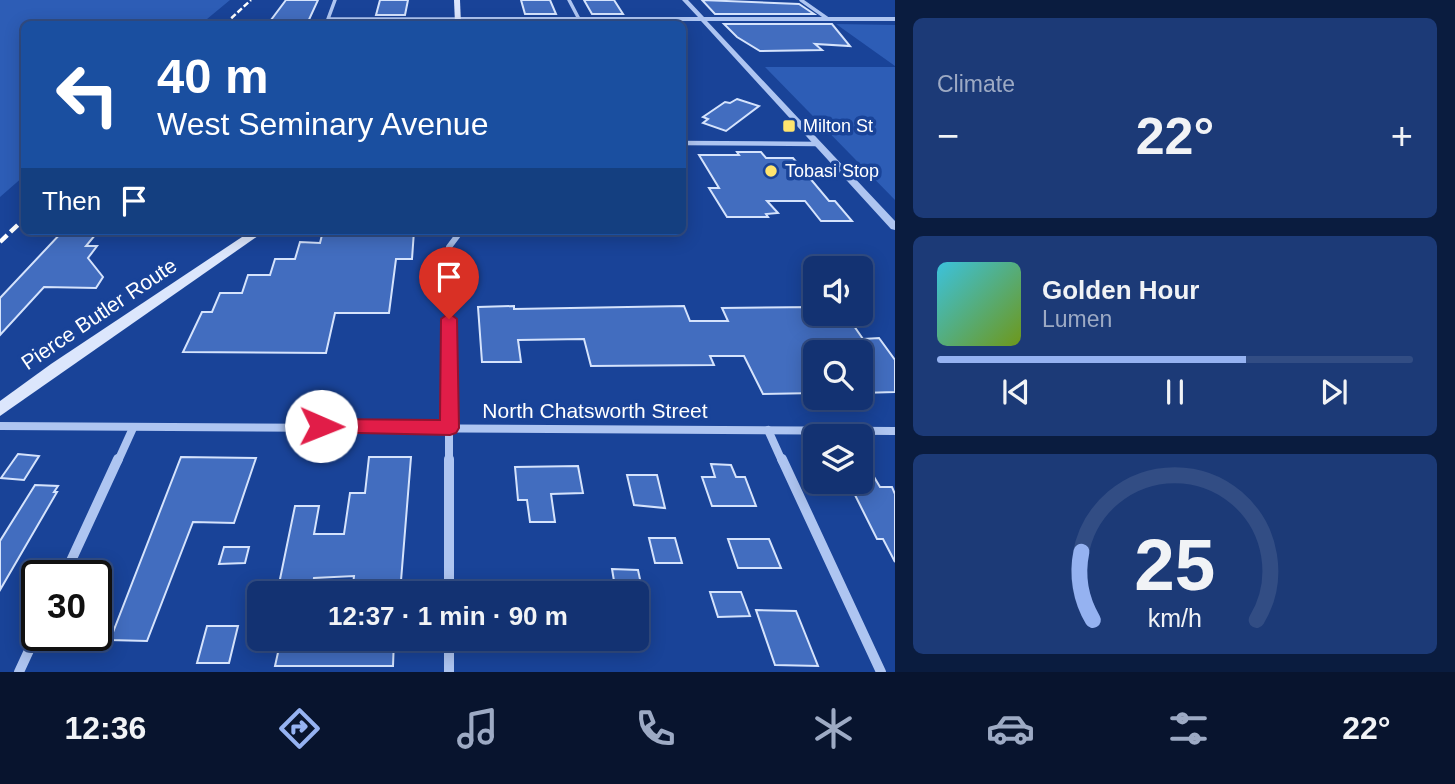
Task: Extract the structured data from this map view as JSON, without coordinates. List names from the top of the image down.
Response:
{
  "streets": {
    "main road": ["Pierce Butler Route"],
    "street": ["North Chatsworth Street"]
  },
  "places": {
    "transit": ["Milton St"],
    "other": ["Tobasi Stop"]
  },
  "page": {
    "tile": "Climate",
    "turn": ["40 m", "West Seminary Avenue"],
    "heat": ["−", "22°", "+"],
    "then": "Then",
    "song": ["Golden Hour", "Lumen"],
    "limit": "30",
    "trip": "12:37 · 1 min · 90 m",
    "tabs": ["12:36", "22°"],
    "gauge": ["25", "km/h"]
  }
}
